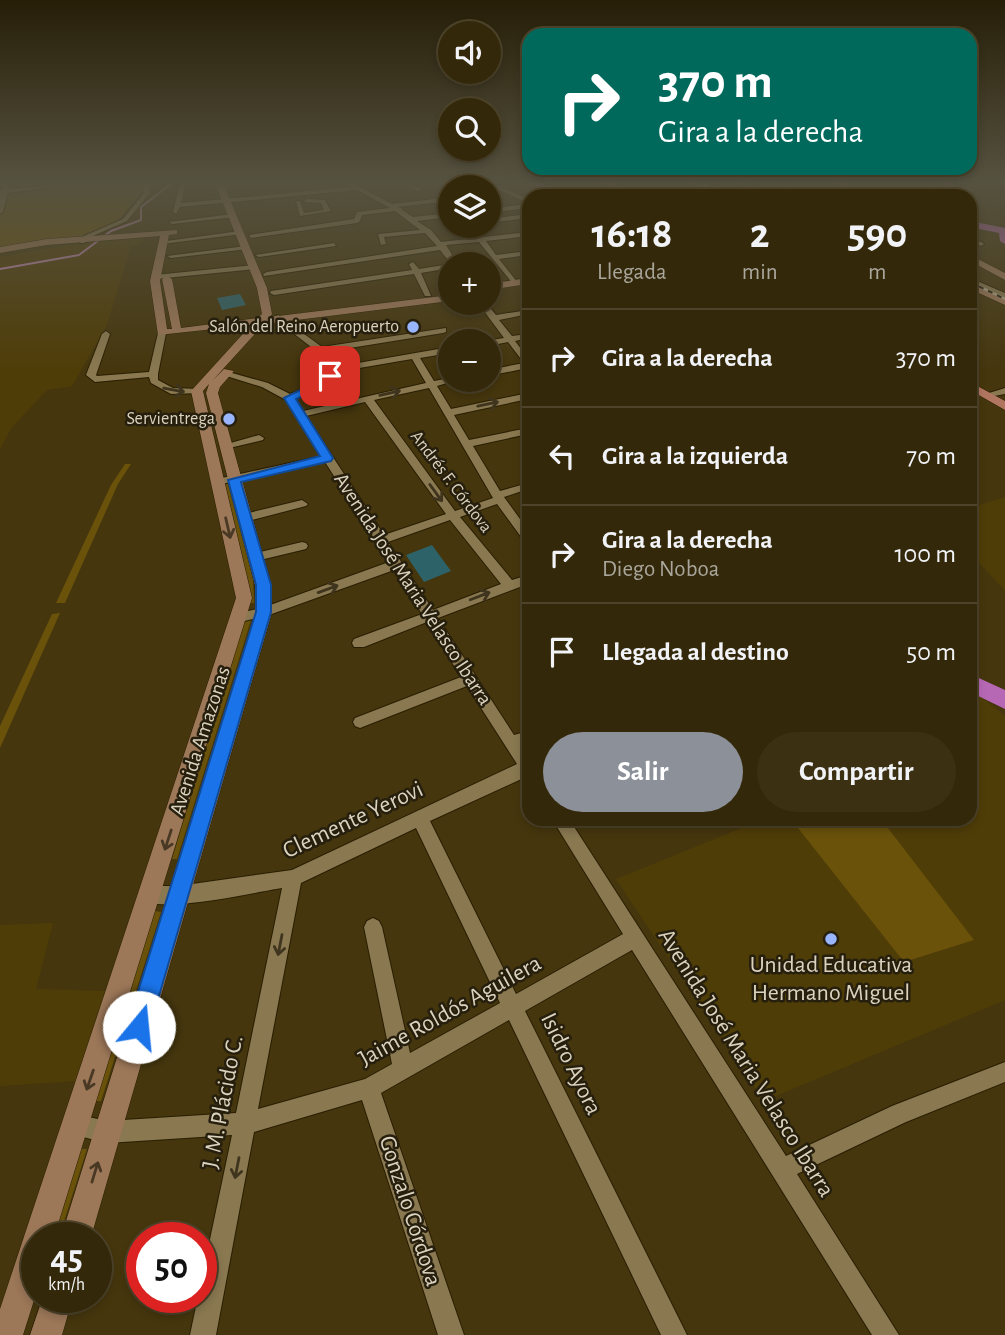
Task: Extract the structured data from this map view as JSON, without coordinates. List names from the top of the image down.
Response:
{
  "streets": {
    "main road": ["Avenida Amazonas"],
    "street": [
      "Andrés F. Córdova",
      "Avenida José Maria Velasco Ibarra",
      "Clemente Yerovi",
      "Jaime Roldós Aguilera",
      "Isidro Ayora",
      "J. M. Plácido C.",
      "Gonzalo Córdova"
    ]
  },
  "crossings": [
    ["Avenida José Maria Velasco Ibarra", "Jaime Roldós Aguilera"],
    ["Avenida Amazonas", "Clemente Yerovi"],
    ["Avenida Amazonas", "Jaime Roldós Aguilera"],
    ["Clemente Yerovi", "Isidro Ayora"],
    ["Clemente Yerovi", "J. M. Plácido C."],
    ["Jaime Roldós Aguilera", "Isidro Ayora"],
    ["Jaime Roldós Aguilera", "J. M. Plácido C."],
    ["Jaime Roldós Aguilera", "Gonzalo Córdova"]
  ],
  "one_way": ["J. M. Plácido C."],
  "places": ["Salón del Reino Aeropuerto", "Servientrega", "Unidad Educativa Hermano Miguel"],
  "page": {
    "map_buttons": ["+", "−"],
    "turn": ["370 m", "Gira a la derecha"],
    "eta": [
      "16:18",
      "Llegada",
      "2",
      "min",
      "590",
      "m"
    ],
    "list": [
      {
        "name": "Gira a la derecha",
        "value": "370 m"
      },
      {
        "name": "Gira a la izquierda",
        "value": "70 m"
      },
      {
        "name": "Gira a la derecha",
        "note": "Diego Noboa",
        "value": "100 m"
      },
      {
        "name": "Llegada al destino",
        "value": "50 m"
      }
    ],
    "buttons": ["Salir", "Compartir"],
    "speed": "45 km/h",
    "limit": "50"
  }
}
